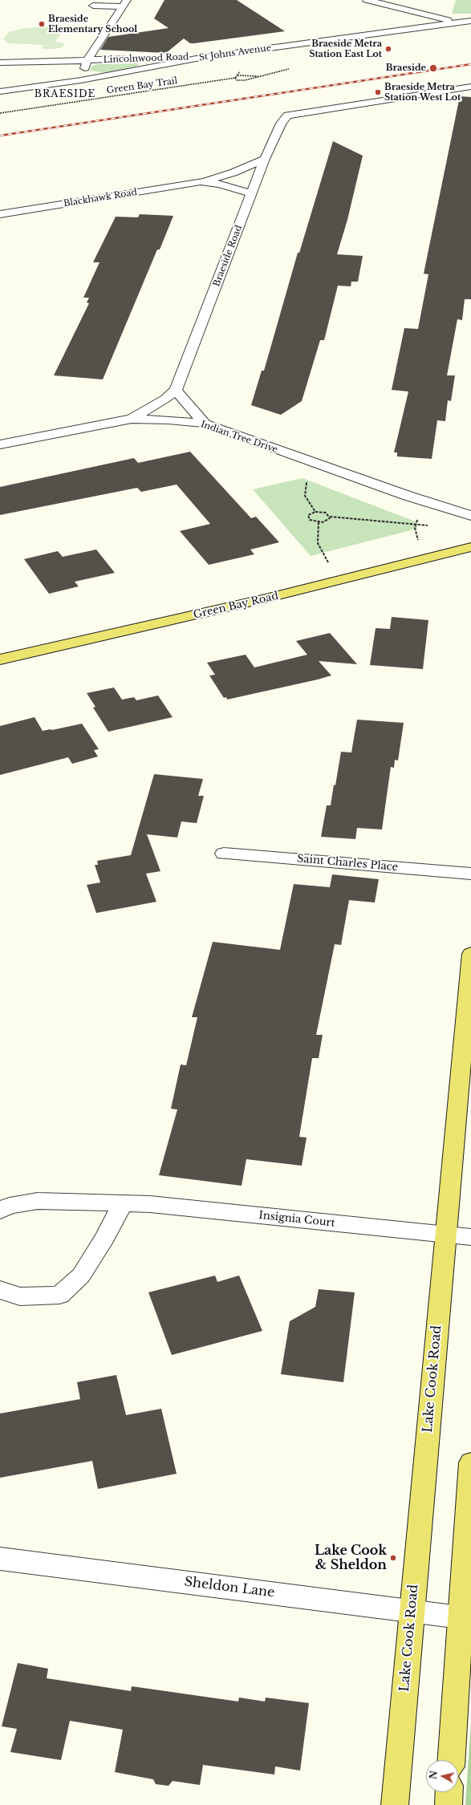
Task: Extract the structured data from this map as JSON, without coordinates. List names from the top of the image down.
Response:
{
  "streets": {
    "main road": ["Green Bay Road", "Lake Cook Road"],
    "street": [
      "St Johns Avenue",
      "Lincolnwood Road",
      "Blackhawk Road",
      "Braeside Road",
      "Indian Tree Drive",
      "Saint Charles Place",
      "Insignia Court",
      "Sheldon Lane"
    ],
    "path": ["Green Bay Trail"]
  },
  "crossings": [
    ["St Johns Avenue", "Lincolnwood Road"],
    ["Blackhawk Road", "Braeside Road"],
    ["Braeside Road", "Indian Tree Drive"],
    ["Insignia Court", "Lake Cook Road"],
    ["Lake Cook Road", "Sheldon Lane"]
  ],
  "districts": ["BRAESIDE"],
  "places": [
    "Braeside Elementary School",
    "Braeside Metra Station East Lot",
    "Braeside",
    "Braeside Metra Station West Lot",
    "Lake Cook & Sheldon"
  ],
  "north": "left"
}
